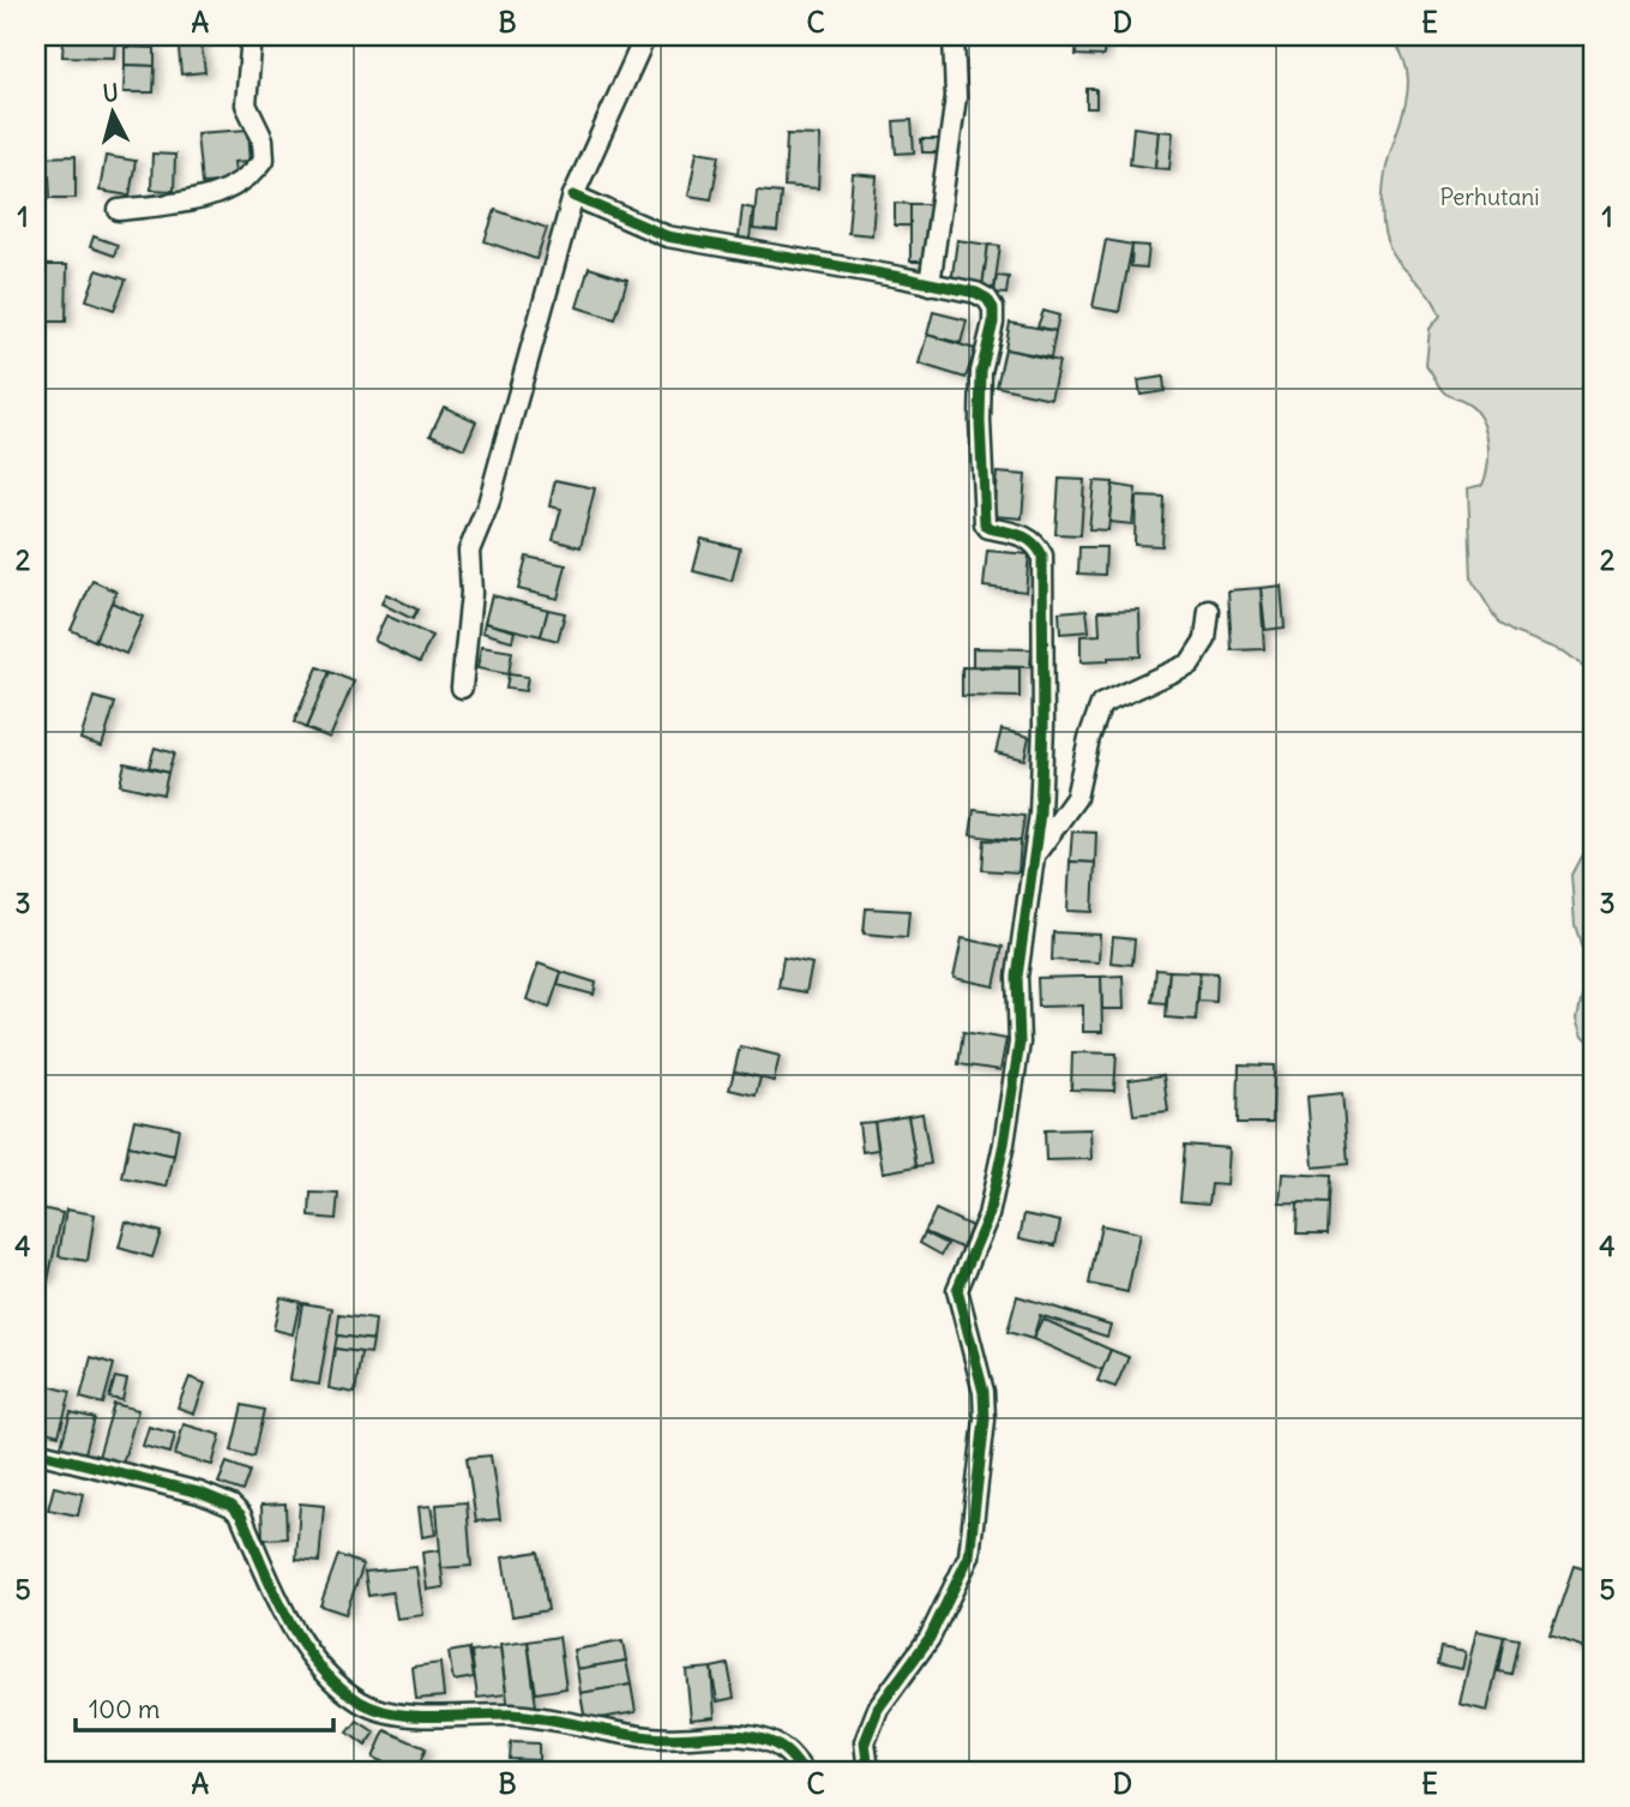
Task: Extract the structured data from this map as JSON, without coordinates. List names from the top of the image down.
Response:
{
  "parks": ["Perhutani"],
  "scale_bar": "100 m",
  "north": "top",
  "grid": {
    "columns": [
      "A",
      "B",
      "C",
      "D",
      "E"
    ],
    "rows": [
      "1",
      "2",
      "3",
      "4",
      "5"
    ]
  }
}
